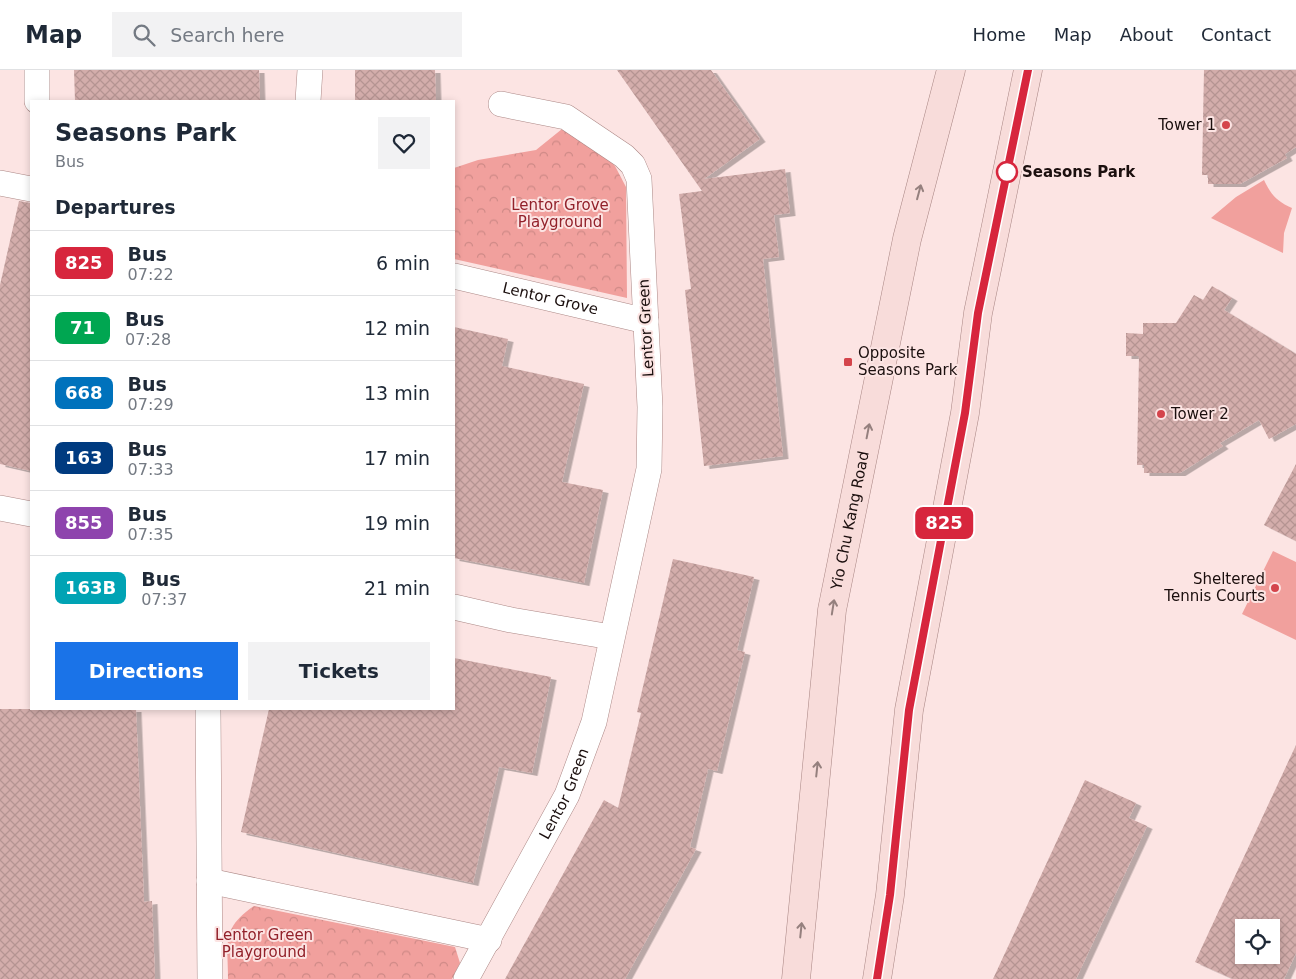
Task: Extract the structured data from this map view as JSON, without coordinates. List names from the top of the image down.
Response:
{
  "streets": {
    "main road": ["Yio Chu Kang Road"],
    "street": ["Lentor Grove", "Lentor Green"]
  },
  "crossings": [
    ["Lentor Grove", "Lentor Green"]
  ],
  "parks": ["Lentor Grove Playground", "Lentor Green Playground"],
  "places": {
    "other": [
      "Tower 1",
      "Seasons Park",
      "Tower 2",
      "Sheltered Tennis Courts"
    ],
    "transit": ["Opposite Seasons Park"]
  },
  "lines": ["bus line 825"],
  "page": {
    "header": "Map",
    "search": "Search here",
    "nav": [
      "Home",
      "Map",
      "About",
      "Contact"
    ],
    "on_map": "825",
    "heading": [
      ["Seasons Park", "Bus"],
      "Departures"
    ],
    "list": [
      {
        "mark": "825",
        "name": "Bus",
        "note": "07:22",
        "value": "6 min"
      },
      {
        "mark": "71",
        "name": "Bus",
        "note": "07:28",
        "value": "12 min"
      },
      {
        "mark": "668",
        "name": "Bus",
        "note": "07:29",
        "value": "13 min"
      },
      {
        "mark": "163",
        "name": "Bus",
        "note": "07:33",
        "value": "17 min"
      },
      {
        "mark": "855",
        "name": "Bus",
        "note": "07:35",
        "value": "19 min"
      },
      {
        "mark": "163B",
        "name": "Bus",
        "note": "07:37",
        "value": "21 min"
      }
    ],
    "buttons": ["Directions", "Tickets"]
  }
}
